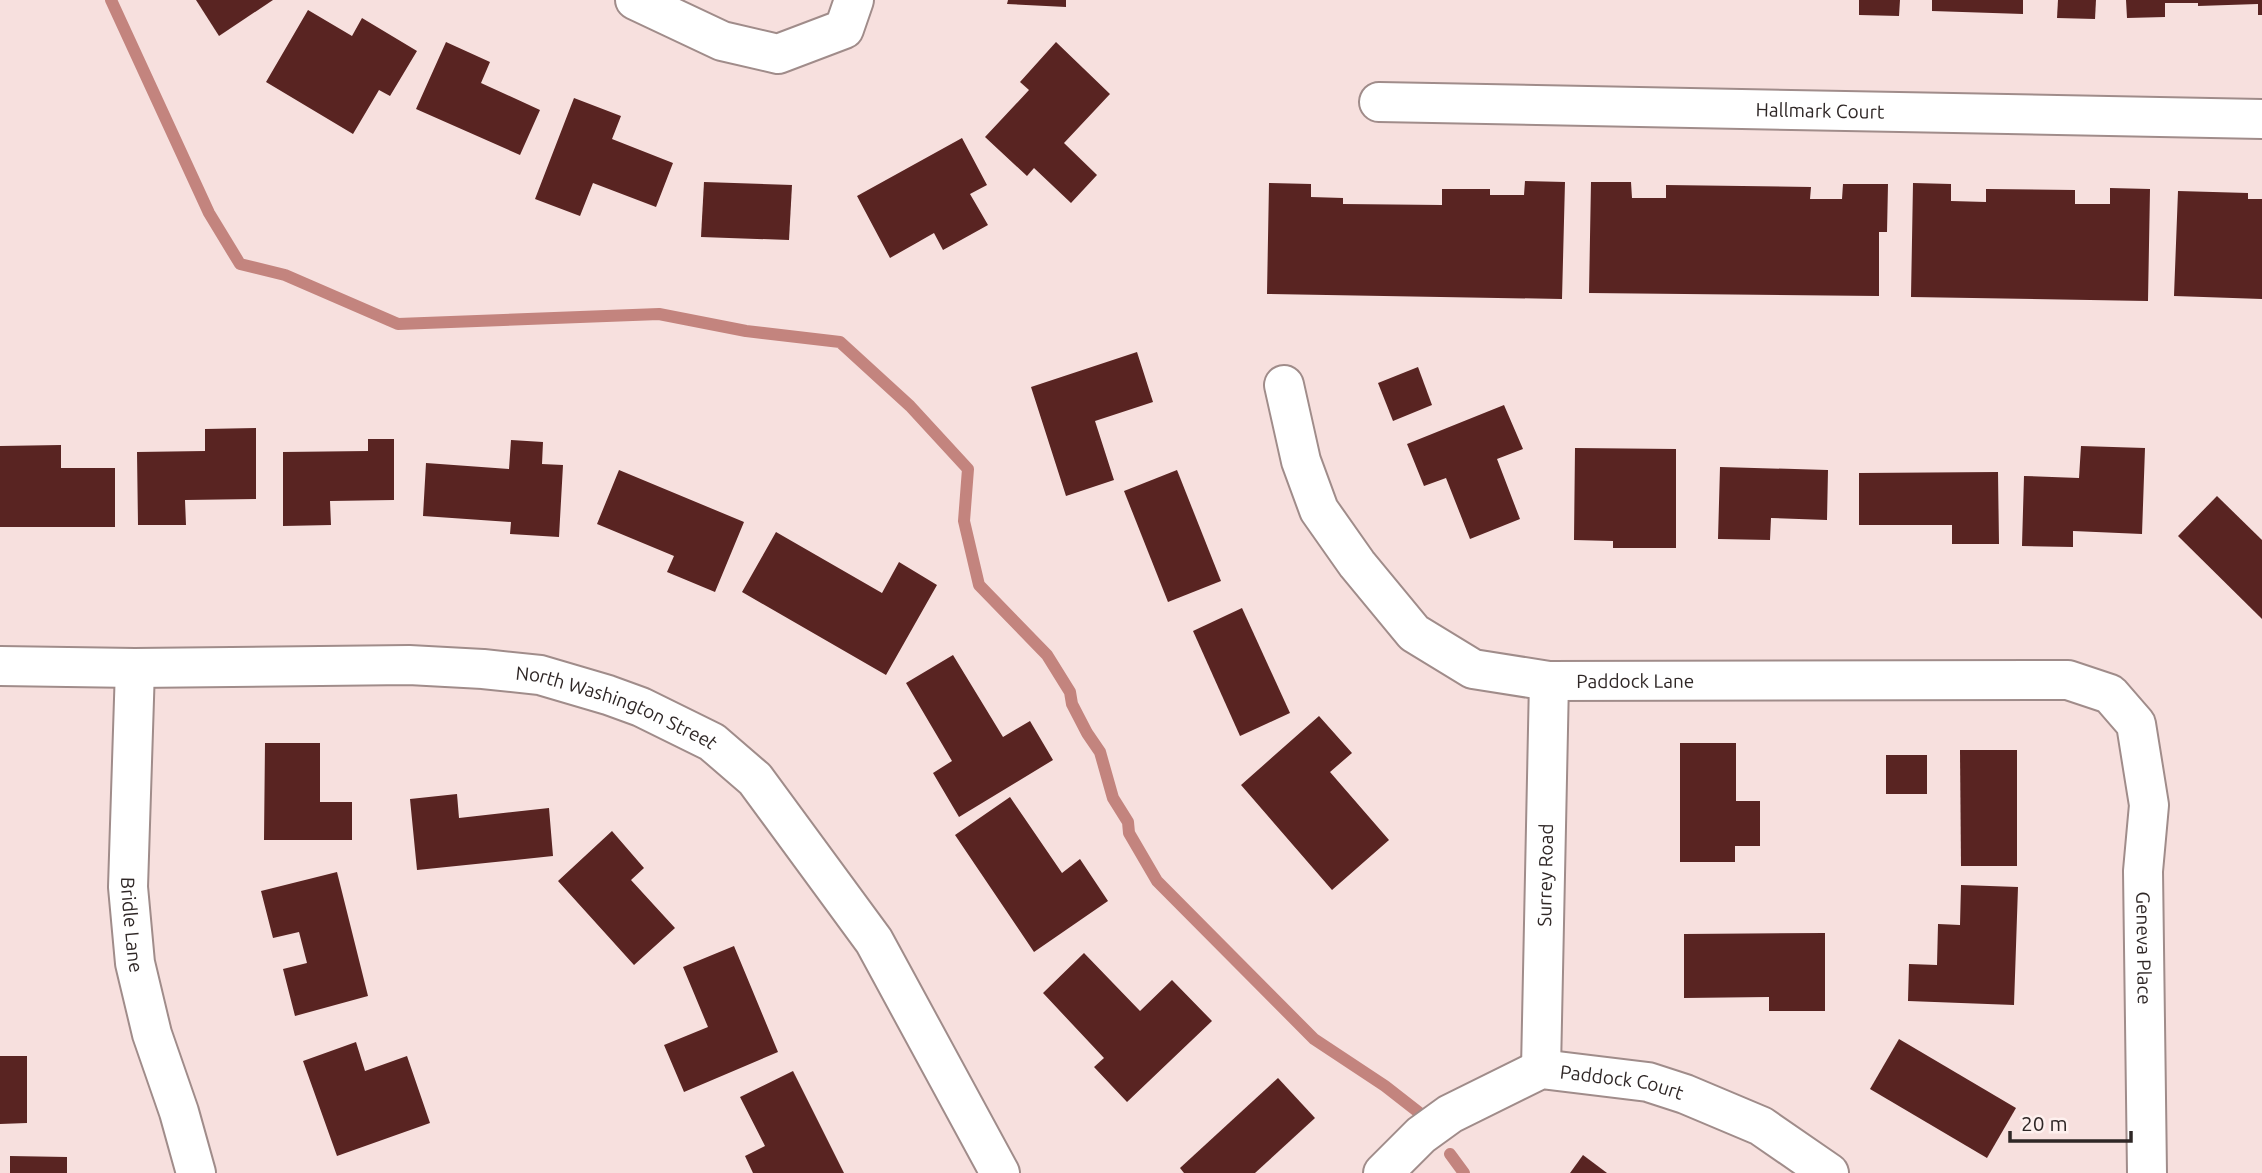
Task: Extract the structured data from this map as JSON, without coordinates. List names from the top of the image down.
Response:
{
  "streets": {
    "street": [
      "Hallmark Court",
      "Paddock Lane",
      "North Washington Street",
      "Surrey Road",
      "Bridle Lane",
      "Geneva Place",
      "Paddock Court"
    ]
  },
  "crossings": [
    ["Paddock Lane", "Surrey Road"],
    ["Paddock Lane", "Geneva Place"],
    ["North Washington Street", "Bridle Lane"],
    ["Surrey Road", "Paddock Court"]
  ],
  "scale_bar": "20 m"
}
